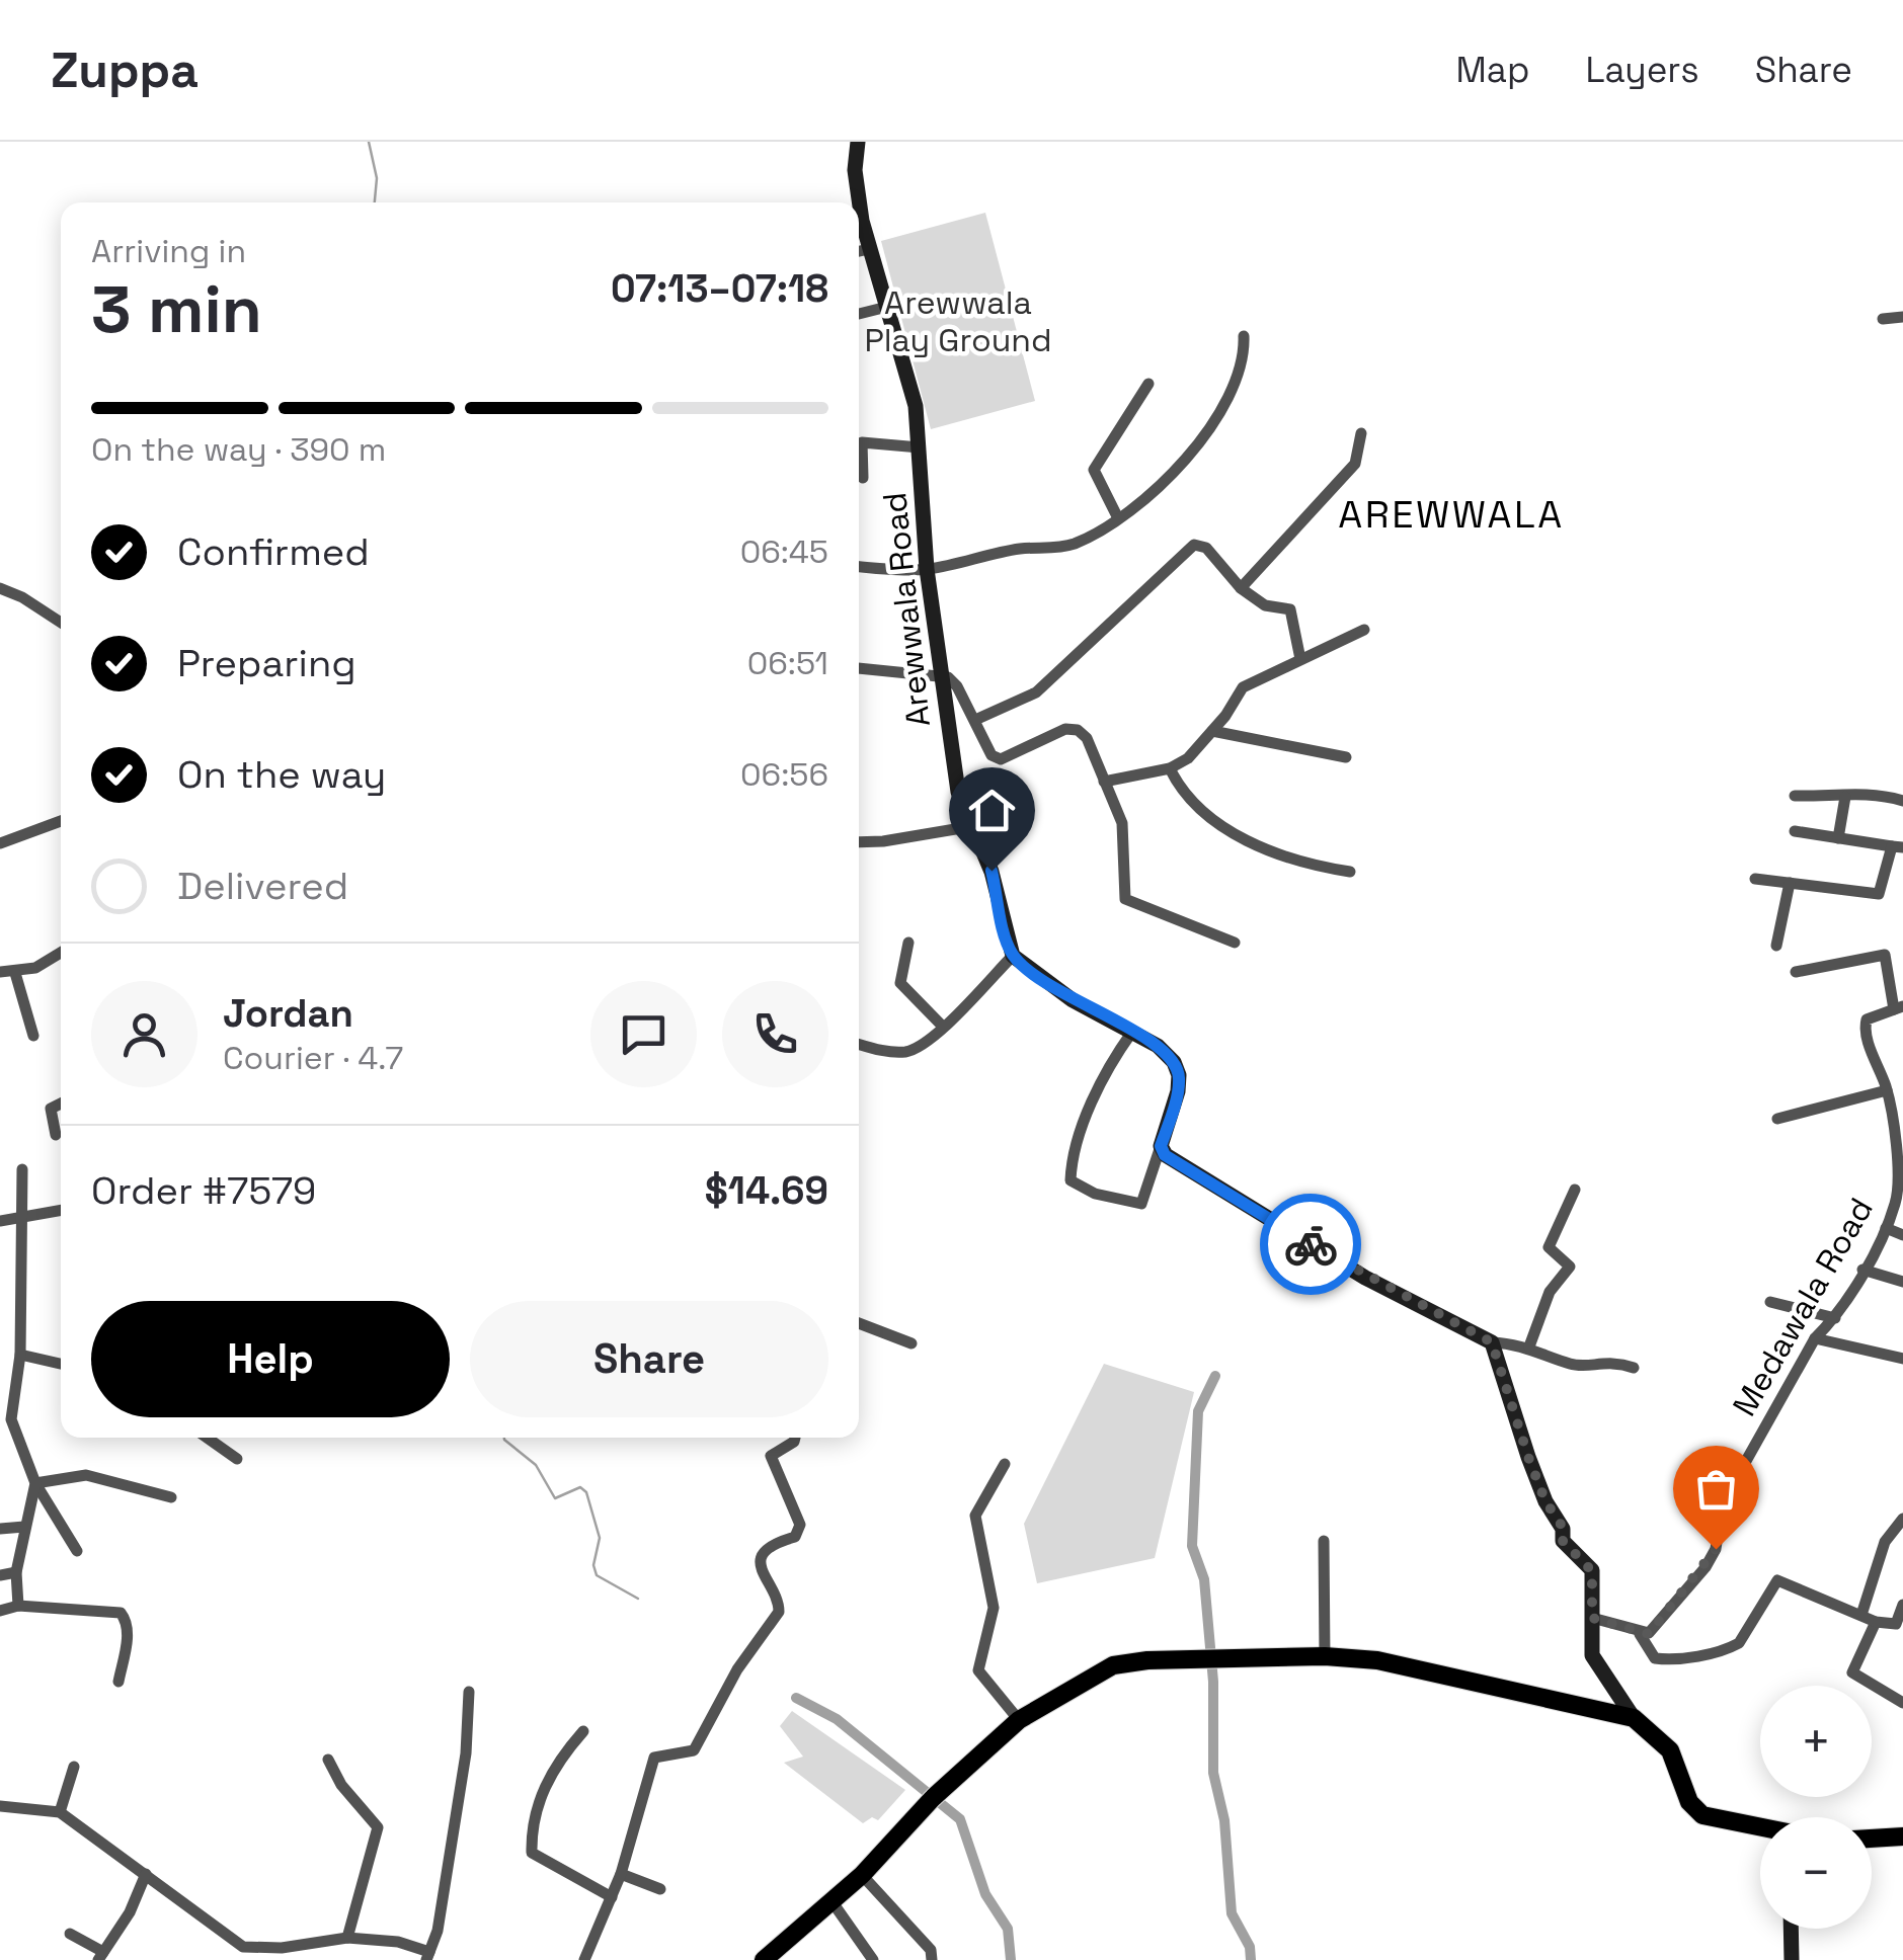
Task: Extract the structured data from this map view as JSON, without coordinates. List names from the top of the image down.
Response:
{
  "streets": {
    "street": ["Arewwala Road", "Medawala Road"]
  },
  "districts": ["AREWWALA"],
  "parks": ["Arewwala Play Ground"],
  "page": {
    "header": "Zuppa",
    "nav": ["Map", "Layers", "Share"],
    "heading": ["3 min", "Arriving in", "07:13–07:18"],
    "panel": [
      "Jordan",
      "Courier · 4.7",
      "Order #7579",
      "$14.69"
    ],
    "bar": "On the way · 390 m",
    "list": [
      ["Confirmed", "06:45"],
      ["Preparing", "06:51"],
      ["On the way", "06:56"],
      "Delivered"
    ],
    "buttons": ["Help", "Share"],
    "map_buttons": ["+", "−"]
  }
}
